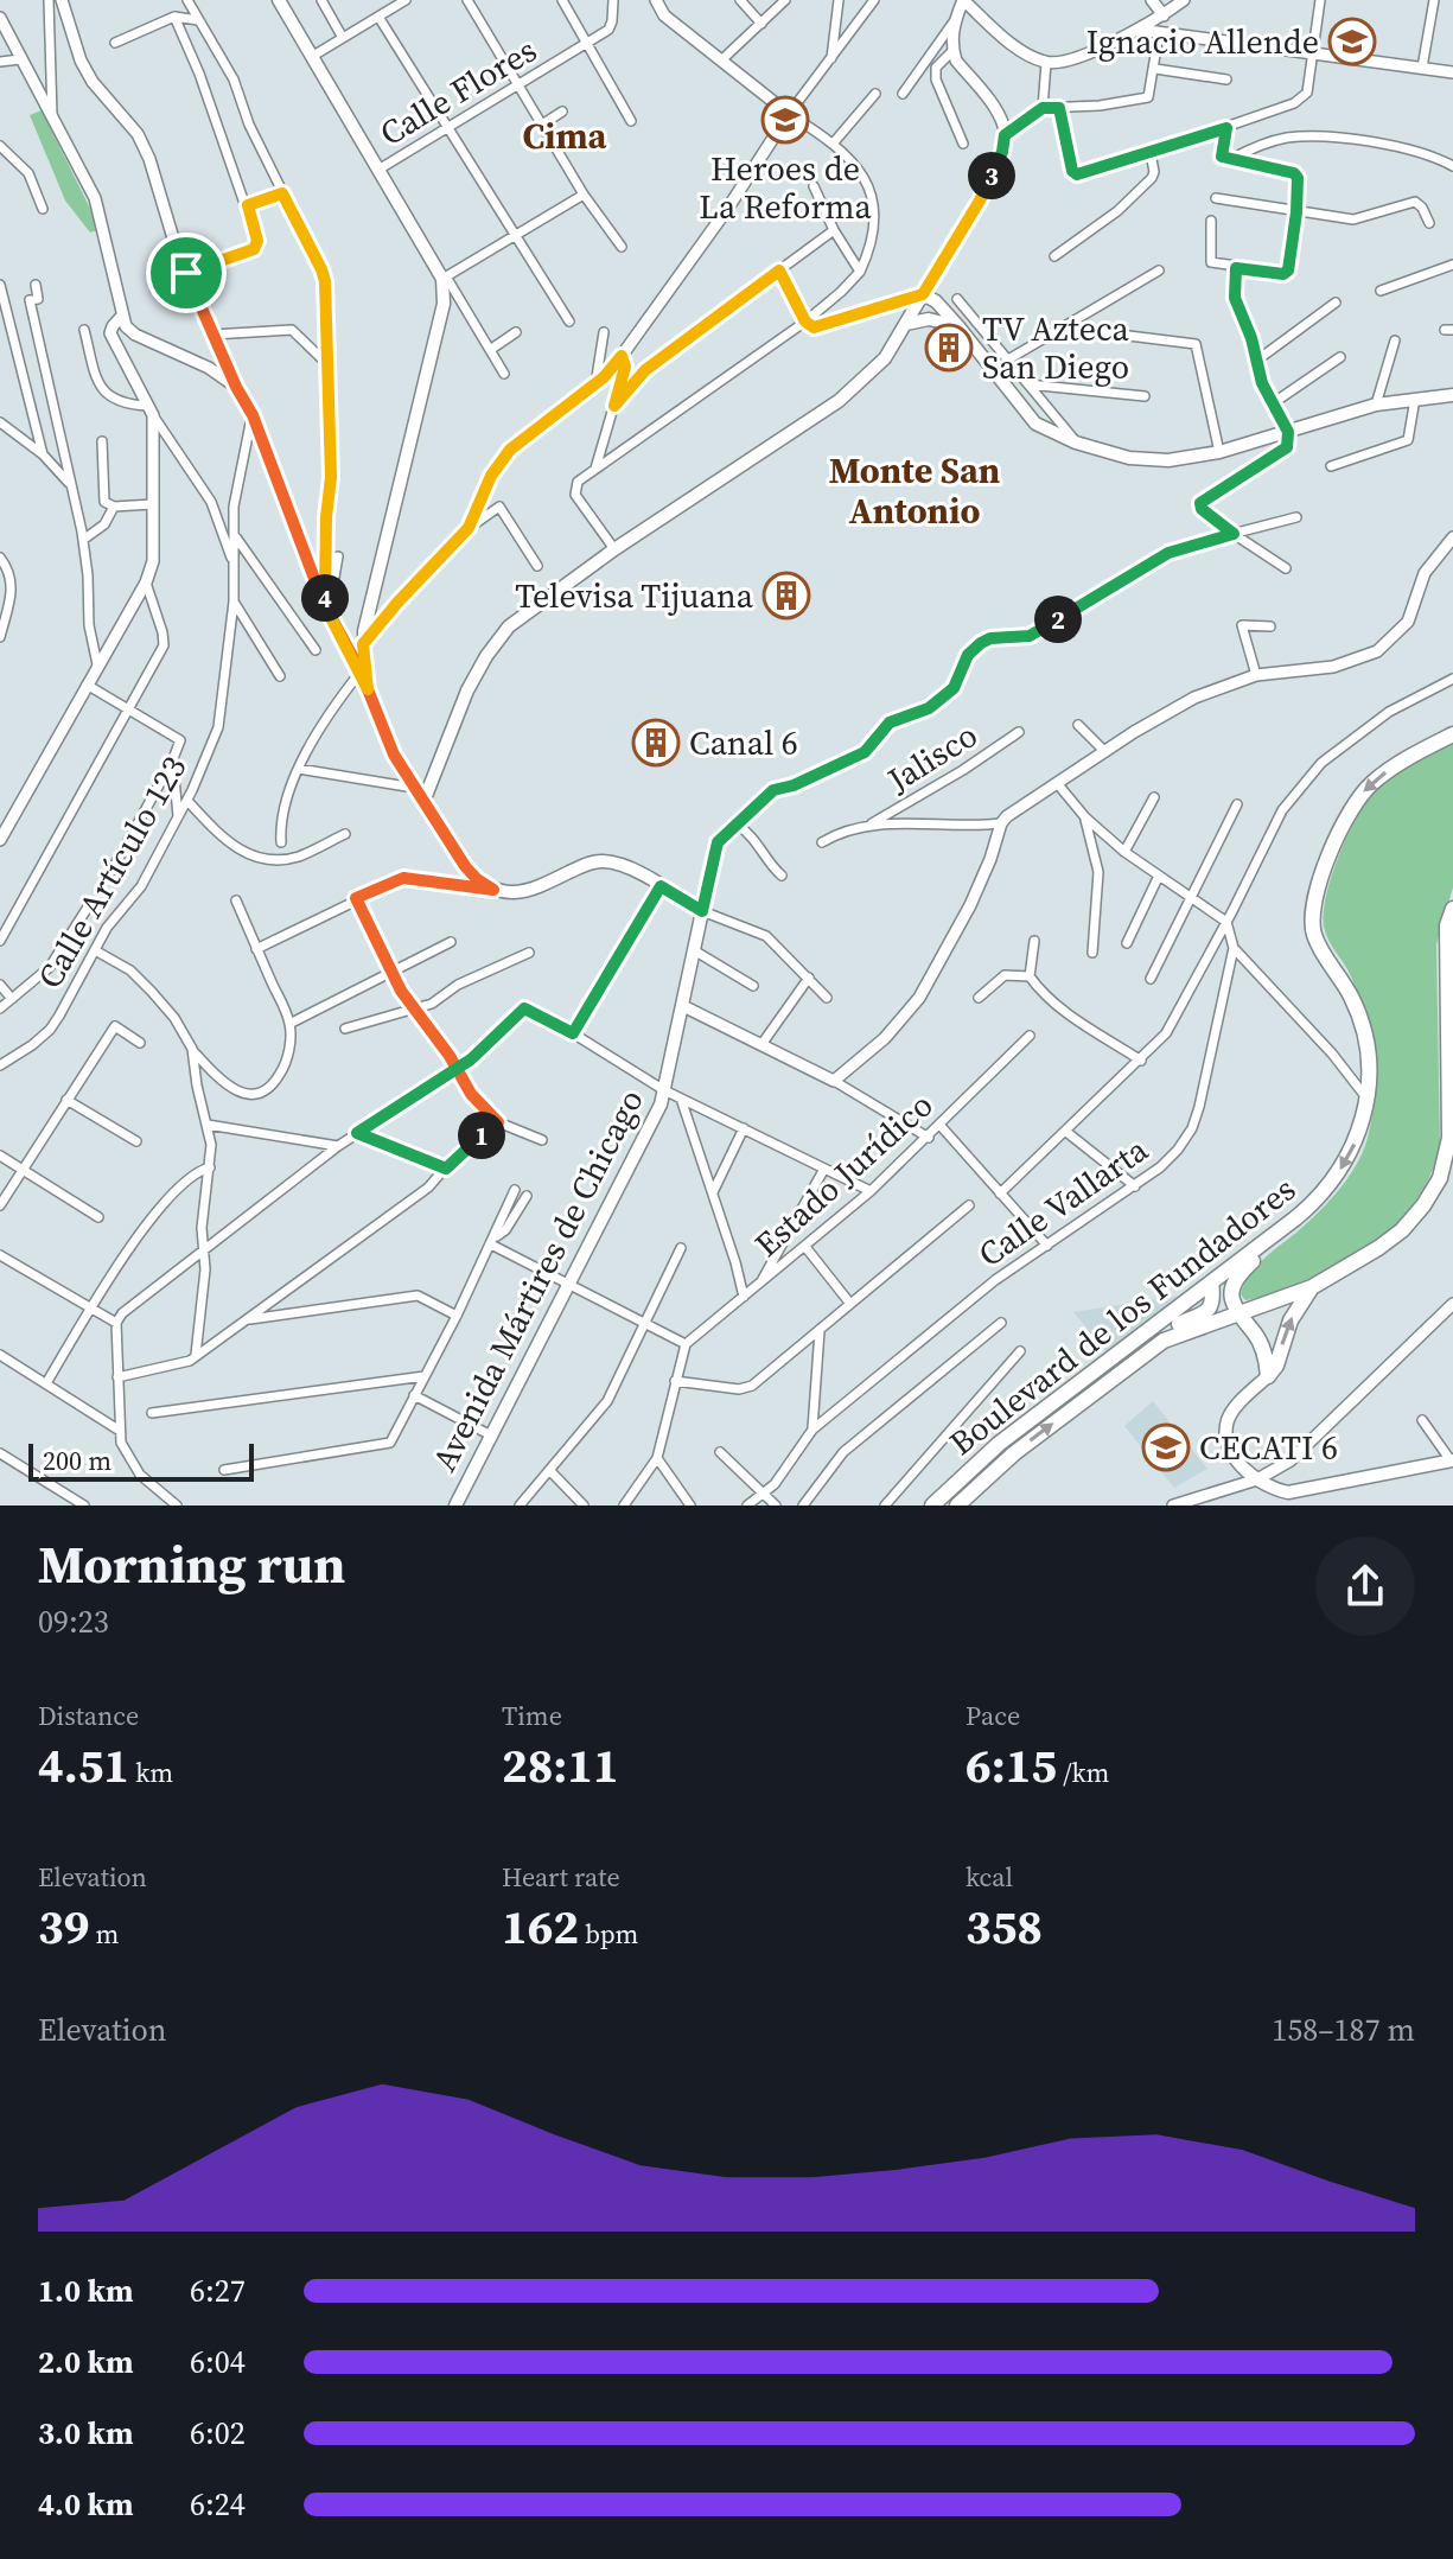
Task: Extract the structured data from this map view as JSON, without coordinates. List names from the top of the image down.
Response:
{
  "streets": {
    "main road": ["Avenida Mártires de Chicago", "Boulevard de los Fundadores"],
    "street": [
      "Calle Flores",
      "Jalisco",
      "Calle Artículo 123",
      "Estado Jurídico",
      "Calle Vallarta"
    ]
  },
  "districts": ["Cima", "Monte San Antonio"],
  "places": {
    "school or university": ["Ignacio Allende", "Heroes de La Reforma", "CECATI 6"],
    "building": ["TV Azteca San Diego", "Televisa Tijuana", "Canal 6"]
  },
  "scale_bar": "200 m",
  "page": {
    "pins": [
      "3",
      "4",
      "2",
      "1"
    ],
    "scale": "200 m",
    "heading": ["Morning run", "09:23"],
    "stats": [
      ["Distance", "4.51 km"],
      ["Time", "28:11"],
      ["Pace", "6:15 /km"],
      ["Elevation", "39 m"],
      ["Heart rate", "162 bpm"],
      ["kcal", "358"]
    ],
    "chart": ["Elevation", "158–187 m"],
    "list": [
      {
        "name": "1.0 km",
        "note": "6:27"
      },
      {
        "name": "2.0 km",
        "note": "6:04"
      },
      {
        "name": "3.0 km",
        "note": "6:02"
      },
      {
        "name": "4.0 km",
        "note": "6:24"
      }
    ]
  }
}
